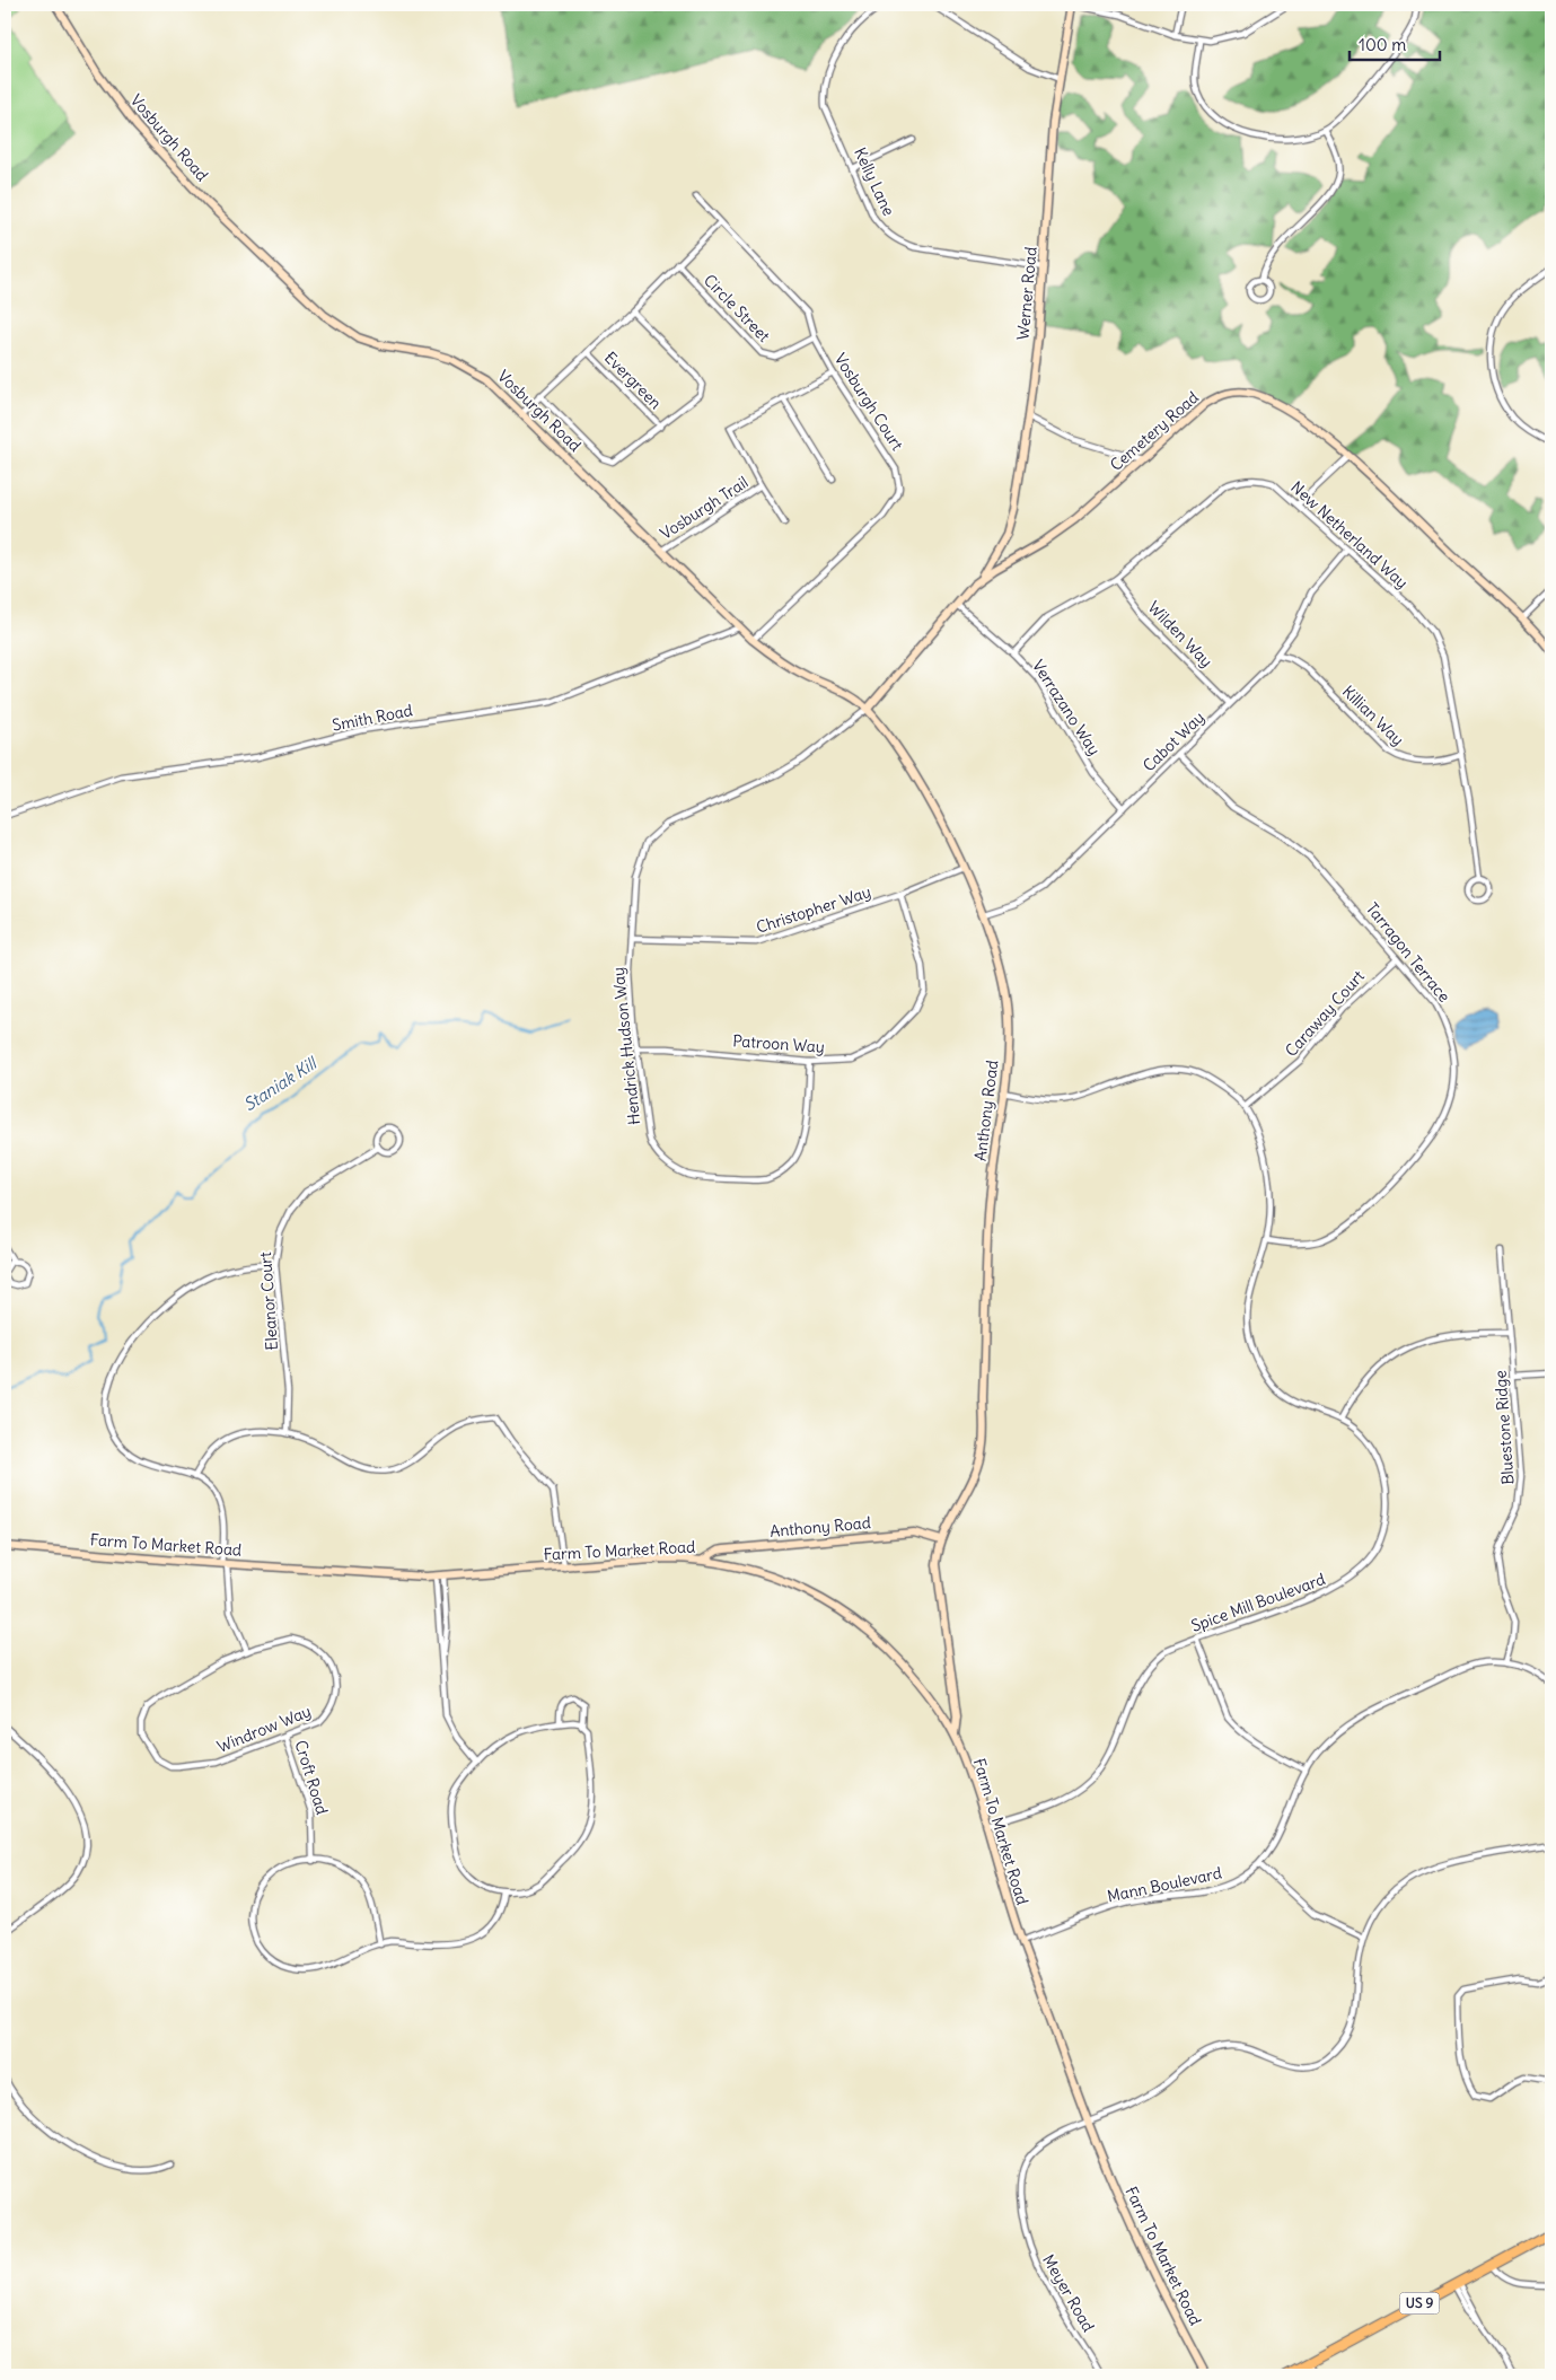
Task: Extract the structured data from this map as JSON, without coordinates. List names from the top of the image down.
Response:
{
  "streets": {
    "main road": ["US 9"],
    "street": [
      "Vosburgh Road",
      "Kelly Lane",
      "Werner Road",
      "Circle Street",
      "Evergreen",
      "Vosburgh Court",
      "Cemetery Road",
      "Vosburgh Trail",
      "New Netherland Way",
      "Wilden Way",
      "Verrazano Way",
      "Killian Way",
      "Smith Road",
      "Cabot Way",
      "Christopher Way",
      "Tarragon Terrace",
      "Caraway Court",
      "Patroon Way",
      "Hendrick Hudson Way",
      "Anthony Road",
      "Eleanor Court",
      "Bluestone Ridge",
      "Farm To Market Road",
      "Spice Mill Boulevard",
      "Windrow Way",
      "Croft Road",
      "Mann Boulevard",
      "Meyer Road"
    ]
  },
  "crossings": [
    ["Vosburgh Road", "Vosburgh Court"],
    ["Vosburgh Road", "Cemetery Road"],
    ["Vosburgh Road", "Vosburgh Trail"],
    ["Vosburgh Road", "Smith Road"],
    ["Vosburgh Road", "Hendrick Hudson Way"],
    ["Vosburgh Road", "Anthony Road"],
    ["Kelly Lane", "Werner Road"],
    ["Werner Road", "Cemetery Road"],
    ["Circle Street", "Vosburgh Court"],
    ["Vosburgh Court", "Vosburgh Trail"],
    ["Cemetery Road", "Verrazano Way"],
    ["Cemetery Road", "Hendrick Hudson Way"],
    ["Cemetery Road", "Anthony Road"],
    ["New Netherland Way", "Wilden Way"],
    ["New Netherland Way", "Verrazano Way"],
    ["New Netherland Way", "Killian Way"],
    ["New Netherland Way", "Cabot Way"],
    ["Wilden Way", "Cabot Way"],
    ["Verrazano Way", "Cabot Way"],
    ["Killian Way", "Cabot Way"],
    ["Cabot Way", "Tarragon Terrace"],
    ["Cabot Way", "Anthony Road"],
    ["Christopher Way", "Patroon Way"],
    ["Christopher Way", "Hendrick Hudson Way"],
    ["Christopher Way", "Anthony Road"],
    ["Tarragon Terrace", "Caraway Court"],
    ["Tarragon Terrace", "Spice Mill Boulevard"],
    ["Caraway Court", "Spice Mill Boulevard"],
    ["Patroon Way", "Hendrick Hudson Way"],
    ["Hendrick Hudson Way", "Anthony Road"],
    ["Anthony Road", "Farm To Market Road"],
    ["Anthony Road", "Spice Mill Boulevard"],
    ["Bluestone Ridge", "Mann Boulevard"],
    ["Farm To Market Road", "Spice Mill Boulevard"],
    ["Farm To Market Road", "Mann Boulevard"],
    ["Farm To Market Road", "Meyer Road"],
    ["Windrow Way", "Croft Road"]
  ],
  "water": ["Staniak Kill"],
  "scale_bar": "100 m"
}
